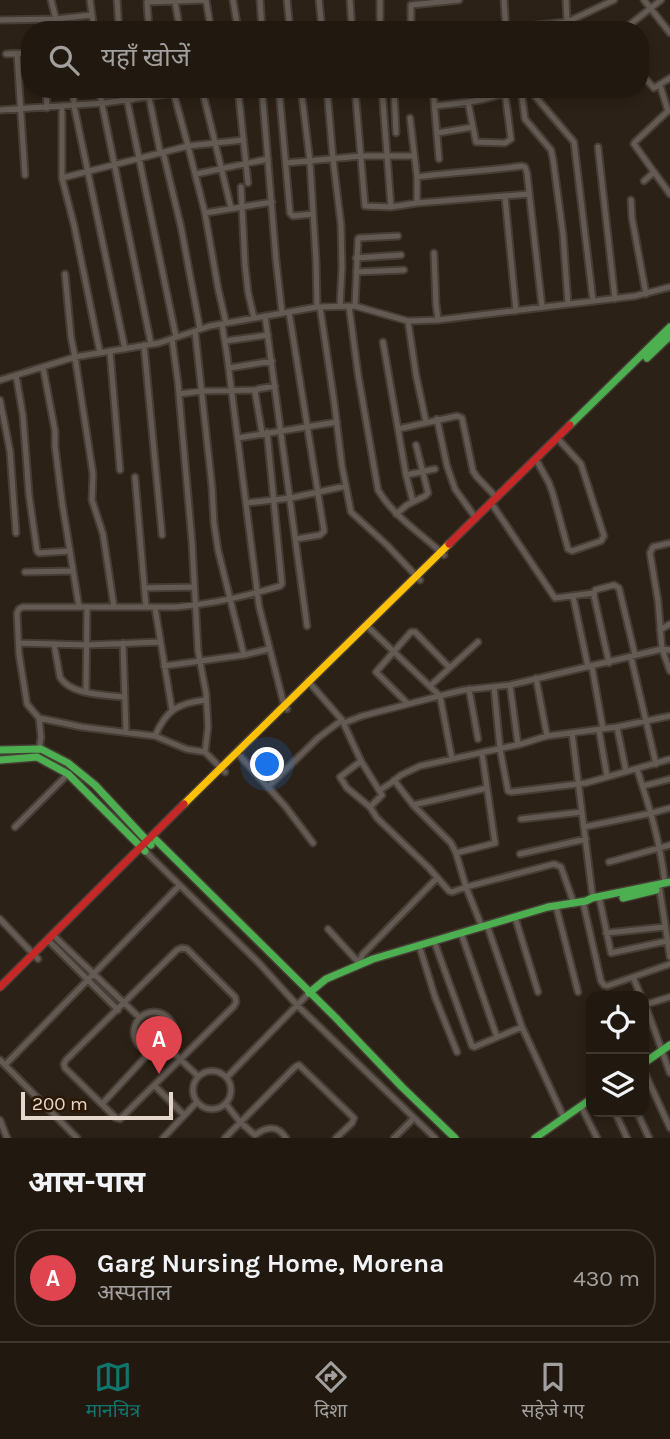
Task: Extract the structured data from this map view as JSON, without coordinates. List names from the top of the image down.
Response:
{
  "scale_bar": "200 m",
  "page": {
    "search": "यहाँ खोजें",
    "pins": "A",
    "scale": "200 m",
    "heading": "आस-पास",
    "list": [
      {
        "mark": "A",
        "name": "Garg Nursing Home, Morena",
        "note": "अस्पताल",
        "value": "430 m"
      }
    ],
    "nav": ["मानचित्र", "दिशा", "सहेजे गए"]
  }
}
